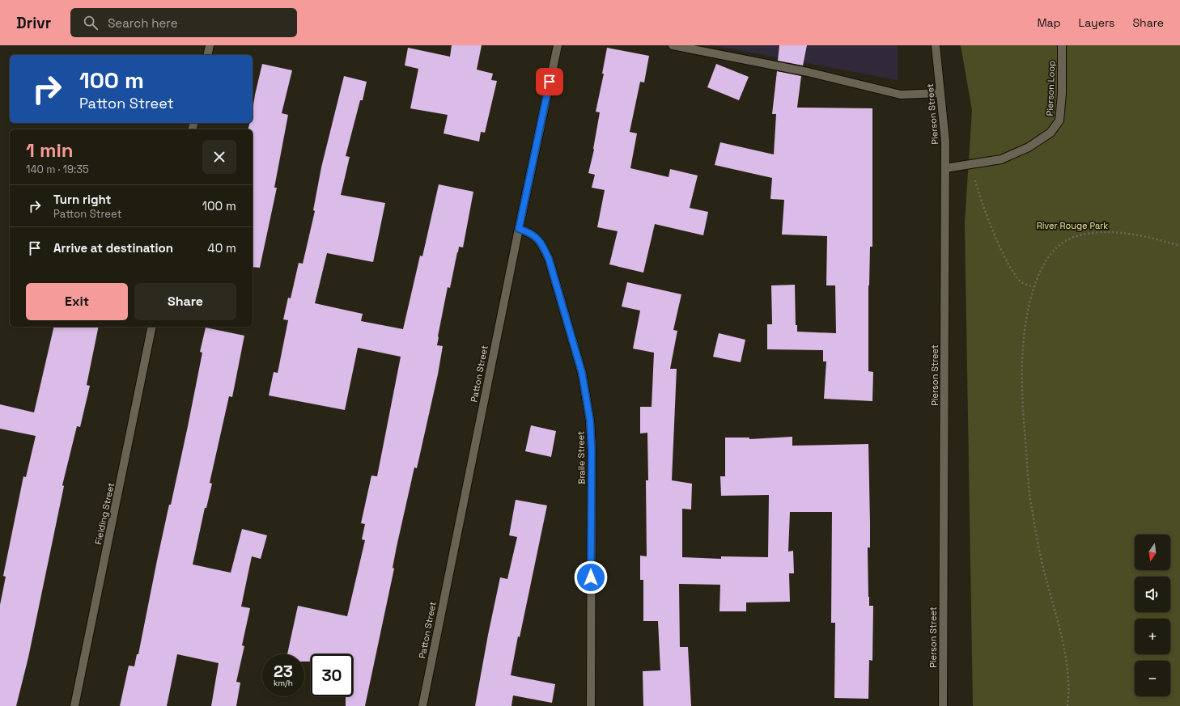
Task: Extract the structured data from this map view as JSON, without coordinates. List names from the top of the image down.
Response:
{
  "streets": {
    "street": [
      "Pierson Loop",
      "Pierson Street",
      "Patton Street",
      "Braile Street",
      "Fielding Street"
    ]
  },
  "crossings": [
    ["Pierson Loop", "Pierson Street"],
    ["Patton Street", "Braile Street"]
  ],
  "parks": ["River Rouge Park"],
  "north": "bottom",
  "page": {
    "header": "Drivr",
    "search": "Search here",
    "nav": ["Map", "Layers", "Share"],
    "turn": ["100 m", "Patton Street"],
    "heading": ["1 min", "140 m · 19:35"],
    "list": [
      {
        "name": "Turn right",
        "note": "Patton Street",
        "value": "100 m"
      },
      {
        "name": "Arrive at destination",
        "value": "40 m"
      }
    ],
    "buttons": ["Exit", "Share"],
    "map_buttons": ["+", "−"],
    "speed": "23 km/h",
    "limit": "30"
  }
}
